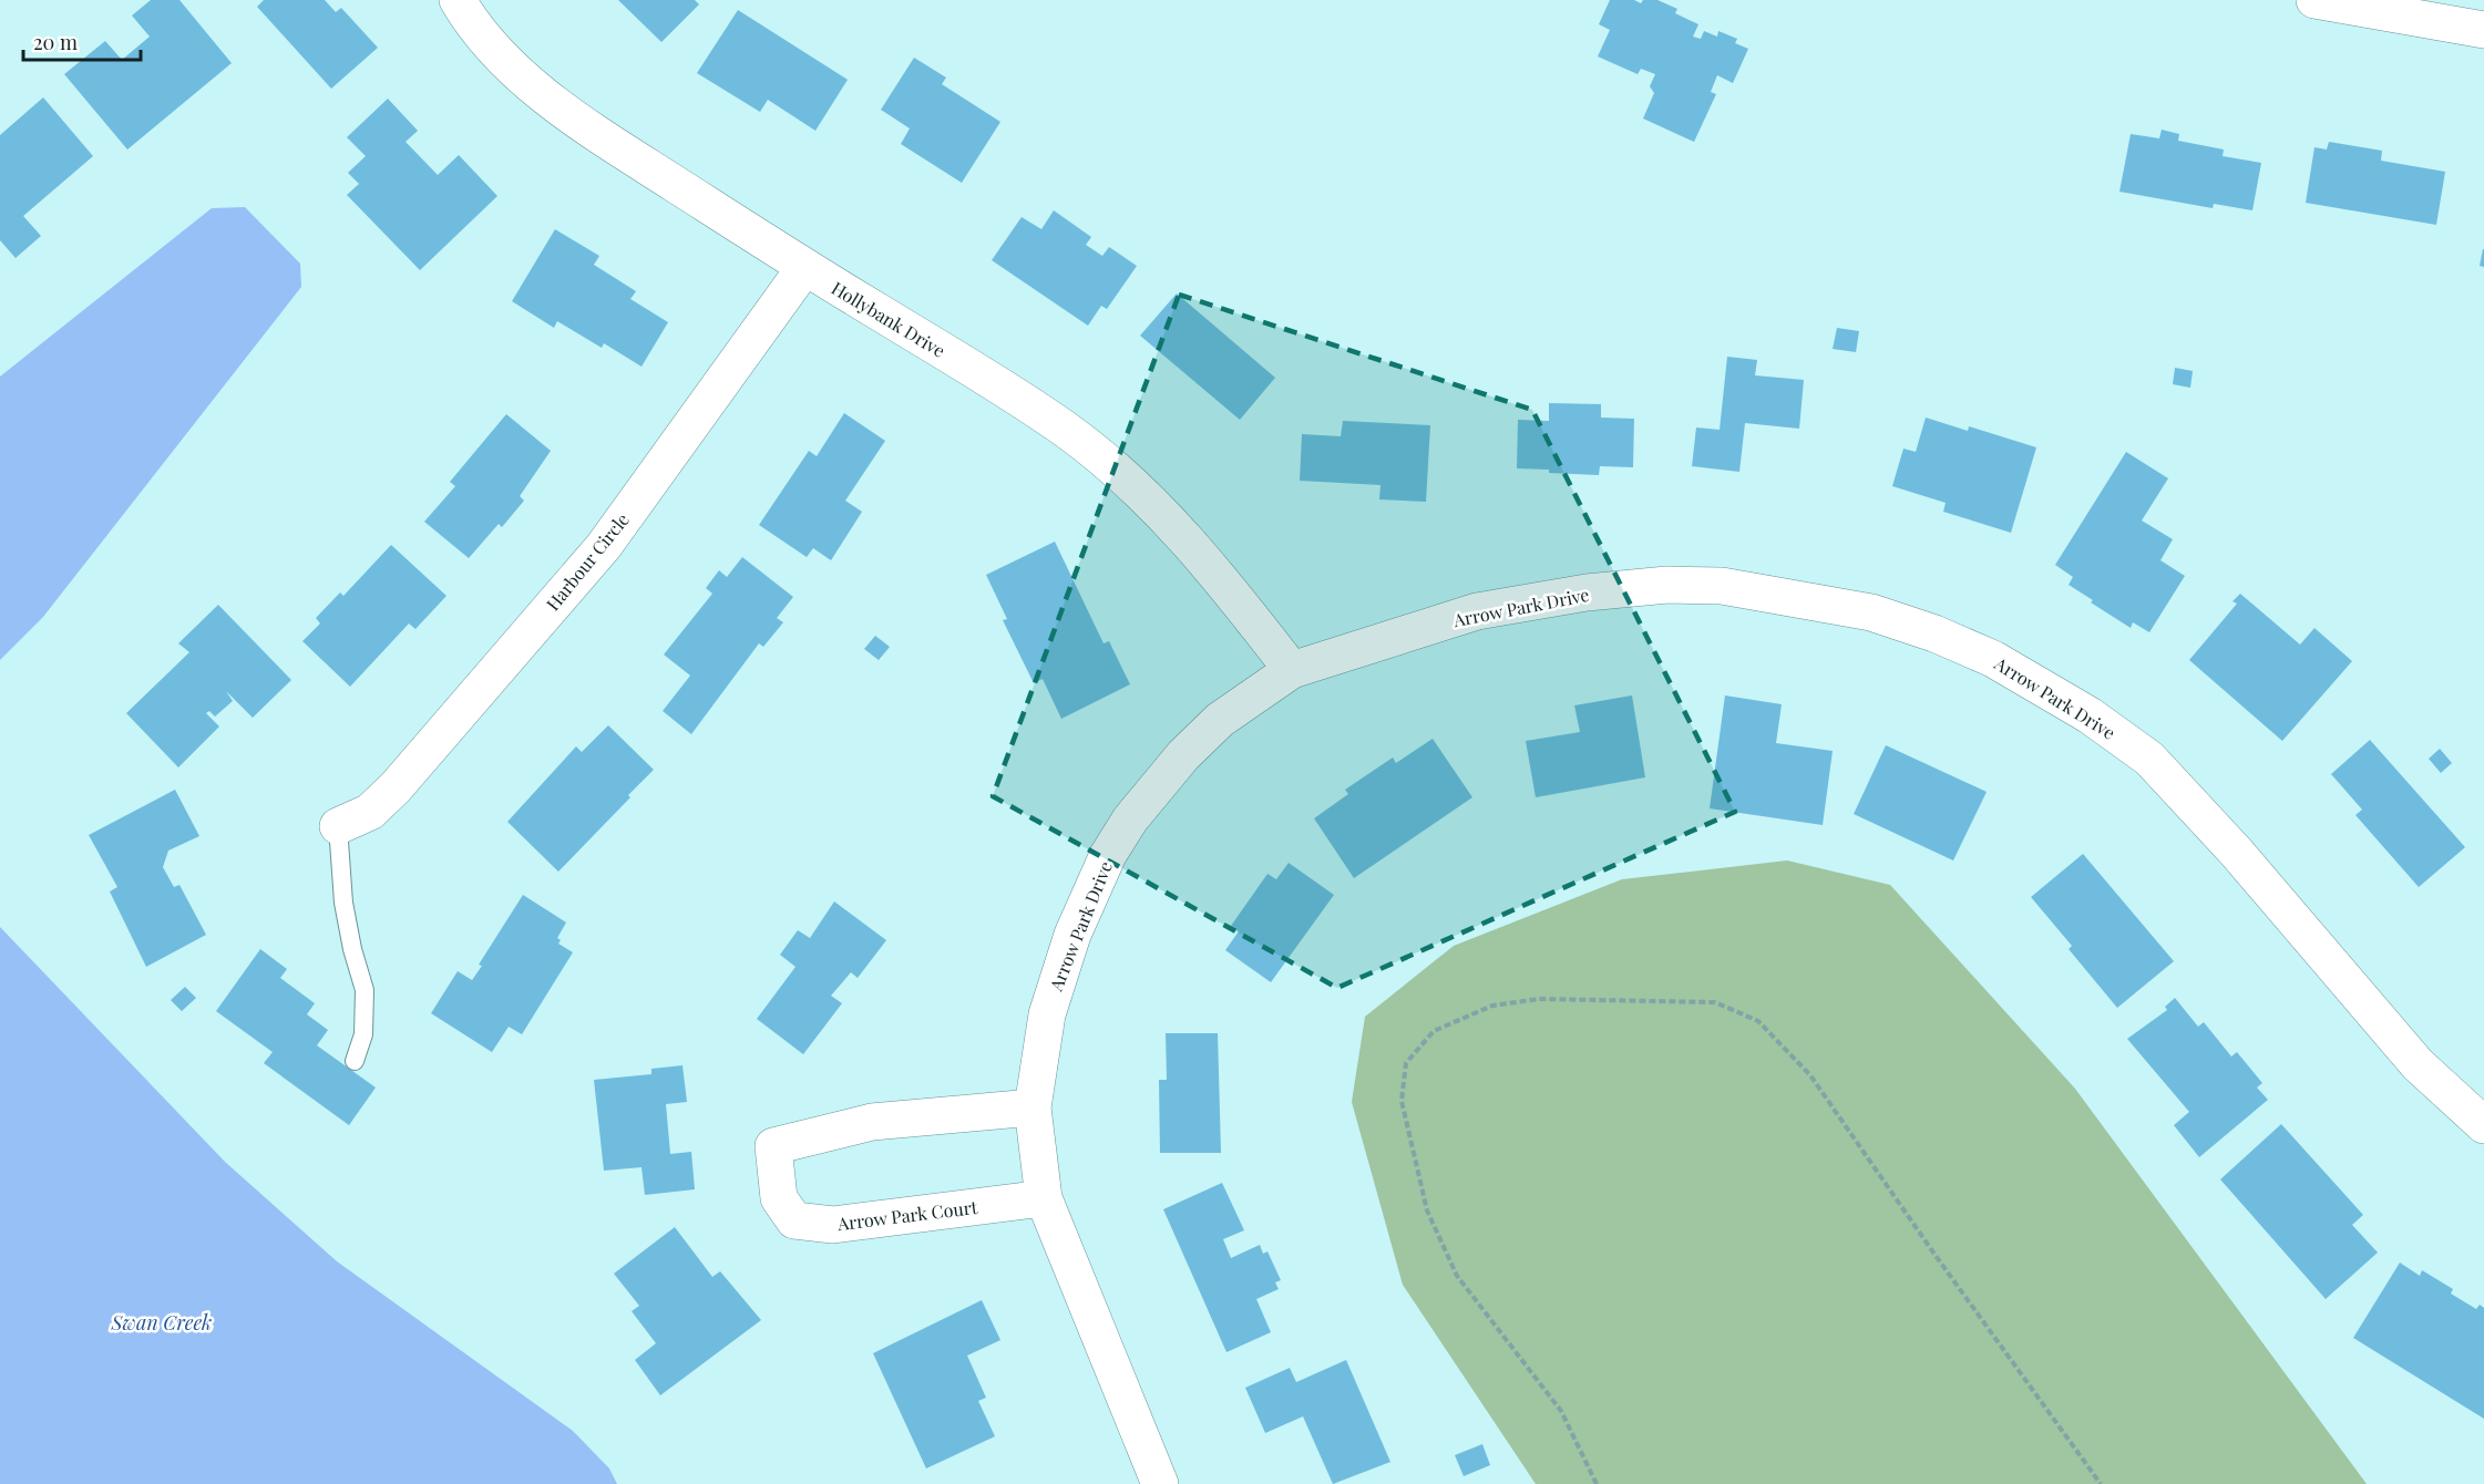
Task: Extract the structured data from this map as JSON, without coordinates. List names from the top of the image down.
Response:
{
  "streets": {
    "street": [
      "Hollybank Drive",
      "Harbour Circle",
      "Arrow Park Drive",
      "Arrow Park Court"
    ]
  },
  "crossings": [
    ["Hollybank Drive", "Harbour Circle"],
    ["Hollybank Drive", "Arrow Park Drive"],
    ["Arrow Park Drive", "Arrow Park Court"]
  ],
  "water": ["Swan Creek"],
  "scale_bar": "20 m"
}
